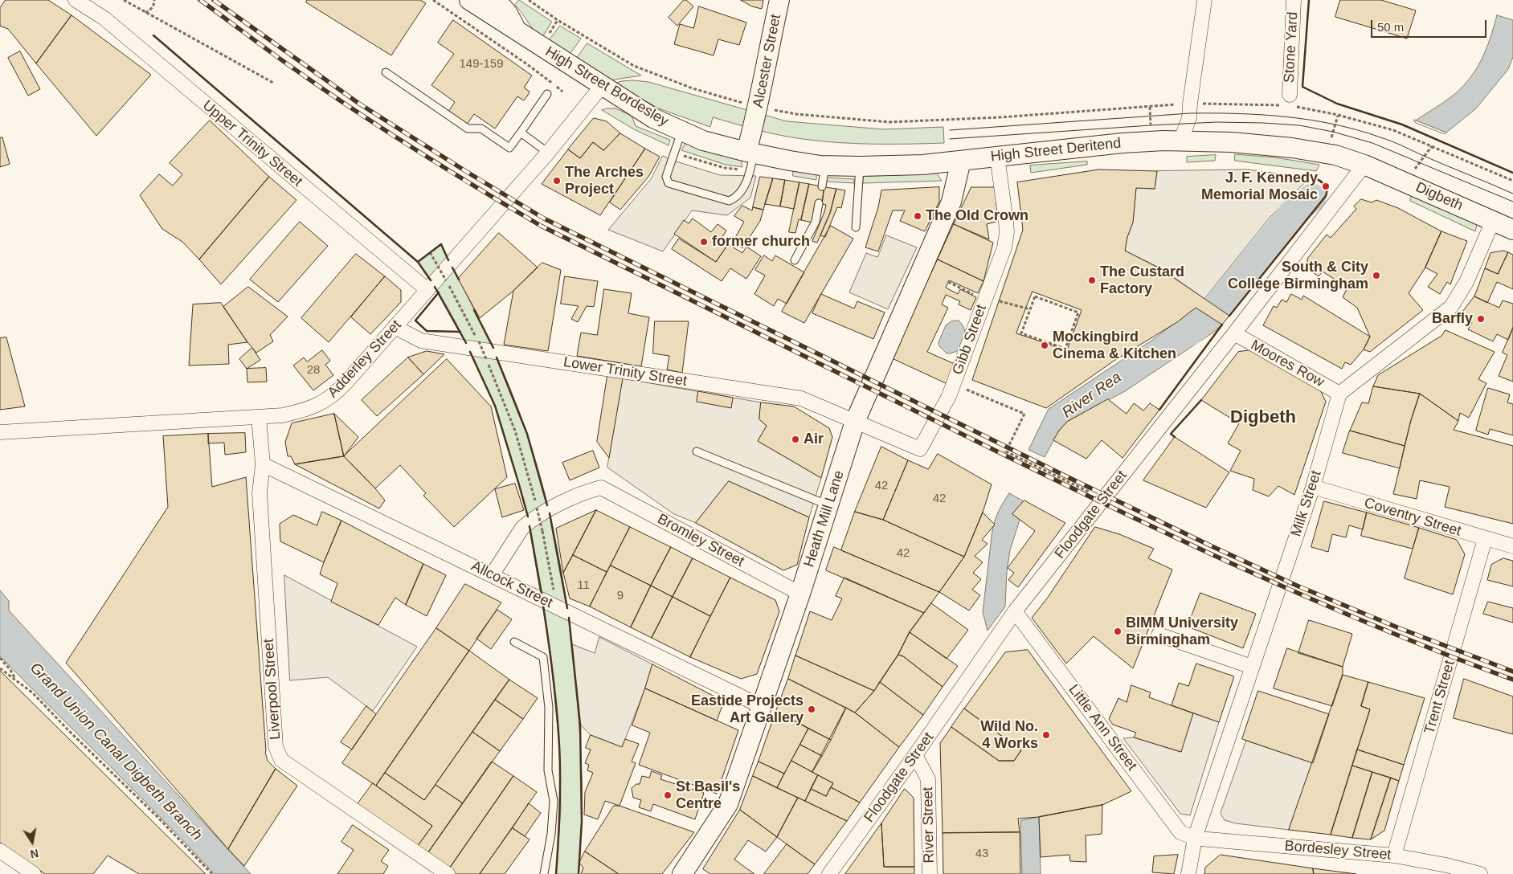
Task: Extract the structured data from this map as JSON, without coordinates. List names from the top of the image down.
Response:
{
  "streets": {
    "main road": [
      "Alcester Street",
      "High Street Bordesley",
      "High Street Deritend",
      "Digbeth",
      "Heath Mill Lane"
    ],
    "street": [
      "Stone Yard",
      "Upper Trinity Street",
      "Gibb Street",
      "Adderley Street",
      "Moores Row",
      "Lower Trinity Street",
      "Milk Street",
      "Floodgate Street",
      "Coventry Street",
      "Bromley Street",
      "Allcock Street",
      "Liverpool Street",
      "Trent Street",
      "Little Ann Street",
      "River Street",
      "Bordesley Street"
    ]
  },
  "crossings": [
    ["Alcester Street", "High Street Bordesley"],
    ["Alcester Street", "High Street Deritend"],
    ["High Street Bordesley", "High Street Deritend"],
    ["High Street Bordesley", "Adderley Street"],
    ["Upper Trinity Street", "Adderley Street"],
    ["High Street Deritend", "Digbeth"],
    ["High Street Deritend", "Gibb Street"],
    ["High Street Deritend", "Floodgate Street"],
    ["High Street Deritend", "Heath Mill Lane"],
    ["Digbeth", "Floodgate Street"],
    ["Gibb Street", "Lower Trinity Street"],
    ["Gibb Street", "Heath Mill Lane"],
    ["Adderley Street", "Lower Trinity Street"],
    ["Adderley Street", "Liverpool Street"],
    ["Moores Row", "Milk Street"],
    ["Moores Row", "Floodgate Street"],
    ["Lower Trinity Street", "Heath Mill Lane"],
    ["Milk Street", "Coventry Street"],
    ["Milk Street", "Little Ann Street"],
    ["Milk Street", "Bordesley Street"],
    ["Floodgate Street", "Little Ann Street"],
    ["Floodgate Street", "River Street"],
    ["Coventry Street", "Trent Street"],
    ["Heath Mill Lane", "Bromley Street"],
    ["Heath Mill Lane", "Allcock Street"],
    ["Bromley Street", "Allcock Street"],
    ["Allcock Street", "Liverpool Street"],
    ["Trent Street", "Bordesley Street"],
    ["Little Ann Street", "Bordesley Street"]
  ],
  "districts": ["Digbeth"],
  "water": ["River Rea", "Grand Union Canal Digbeth Branch"],
  "places": [
    "The Arches Project",
    "J. F. Kennedy Memorial Mosaic",
    "The Old Crown",
    "former church",
    "South & City College Birmingham",
    "The Custard Factory",
    "Barfly",
    "Mockingbird Cinema & Kitchen",
    "Air",
    "BIMM University Birmingham",
    "Eastide Projects Art Gallery",
    "Wild No. 4 Works",
    "St Basil's Centre"
  ],
  "house_numbers": [
    "149-159",
    "28",
    "42",
    "42",
    "42",
    "11",
    "9",
    "43"
  ],
  "scale_bar": "50 m",
  "north": "bottom"
}
